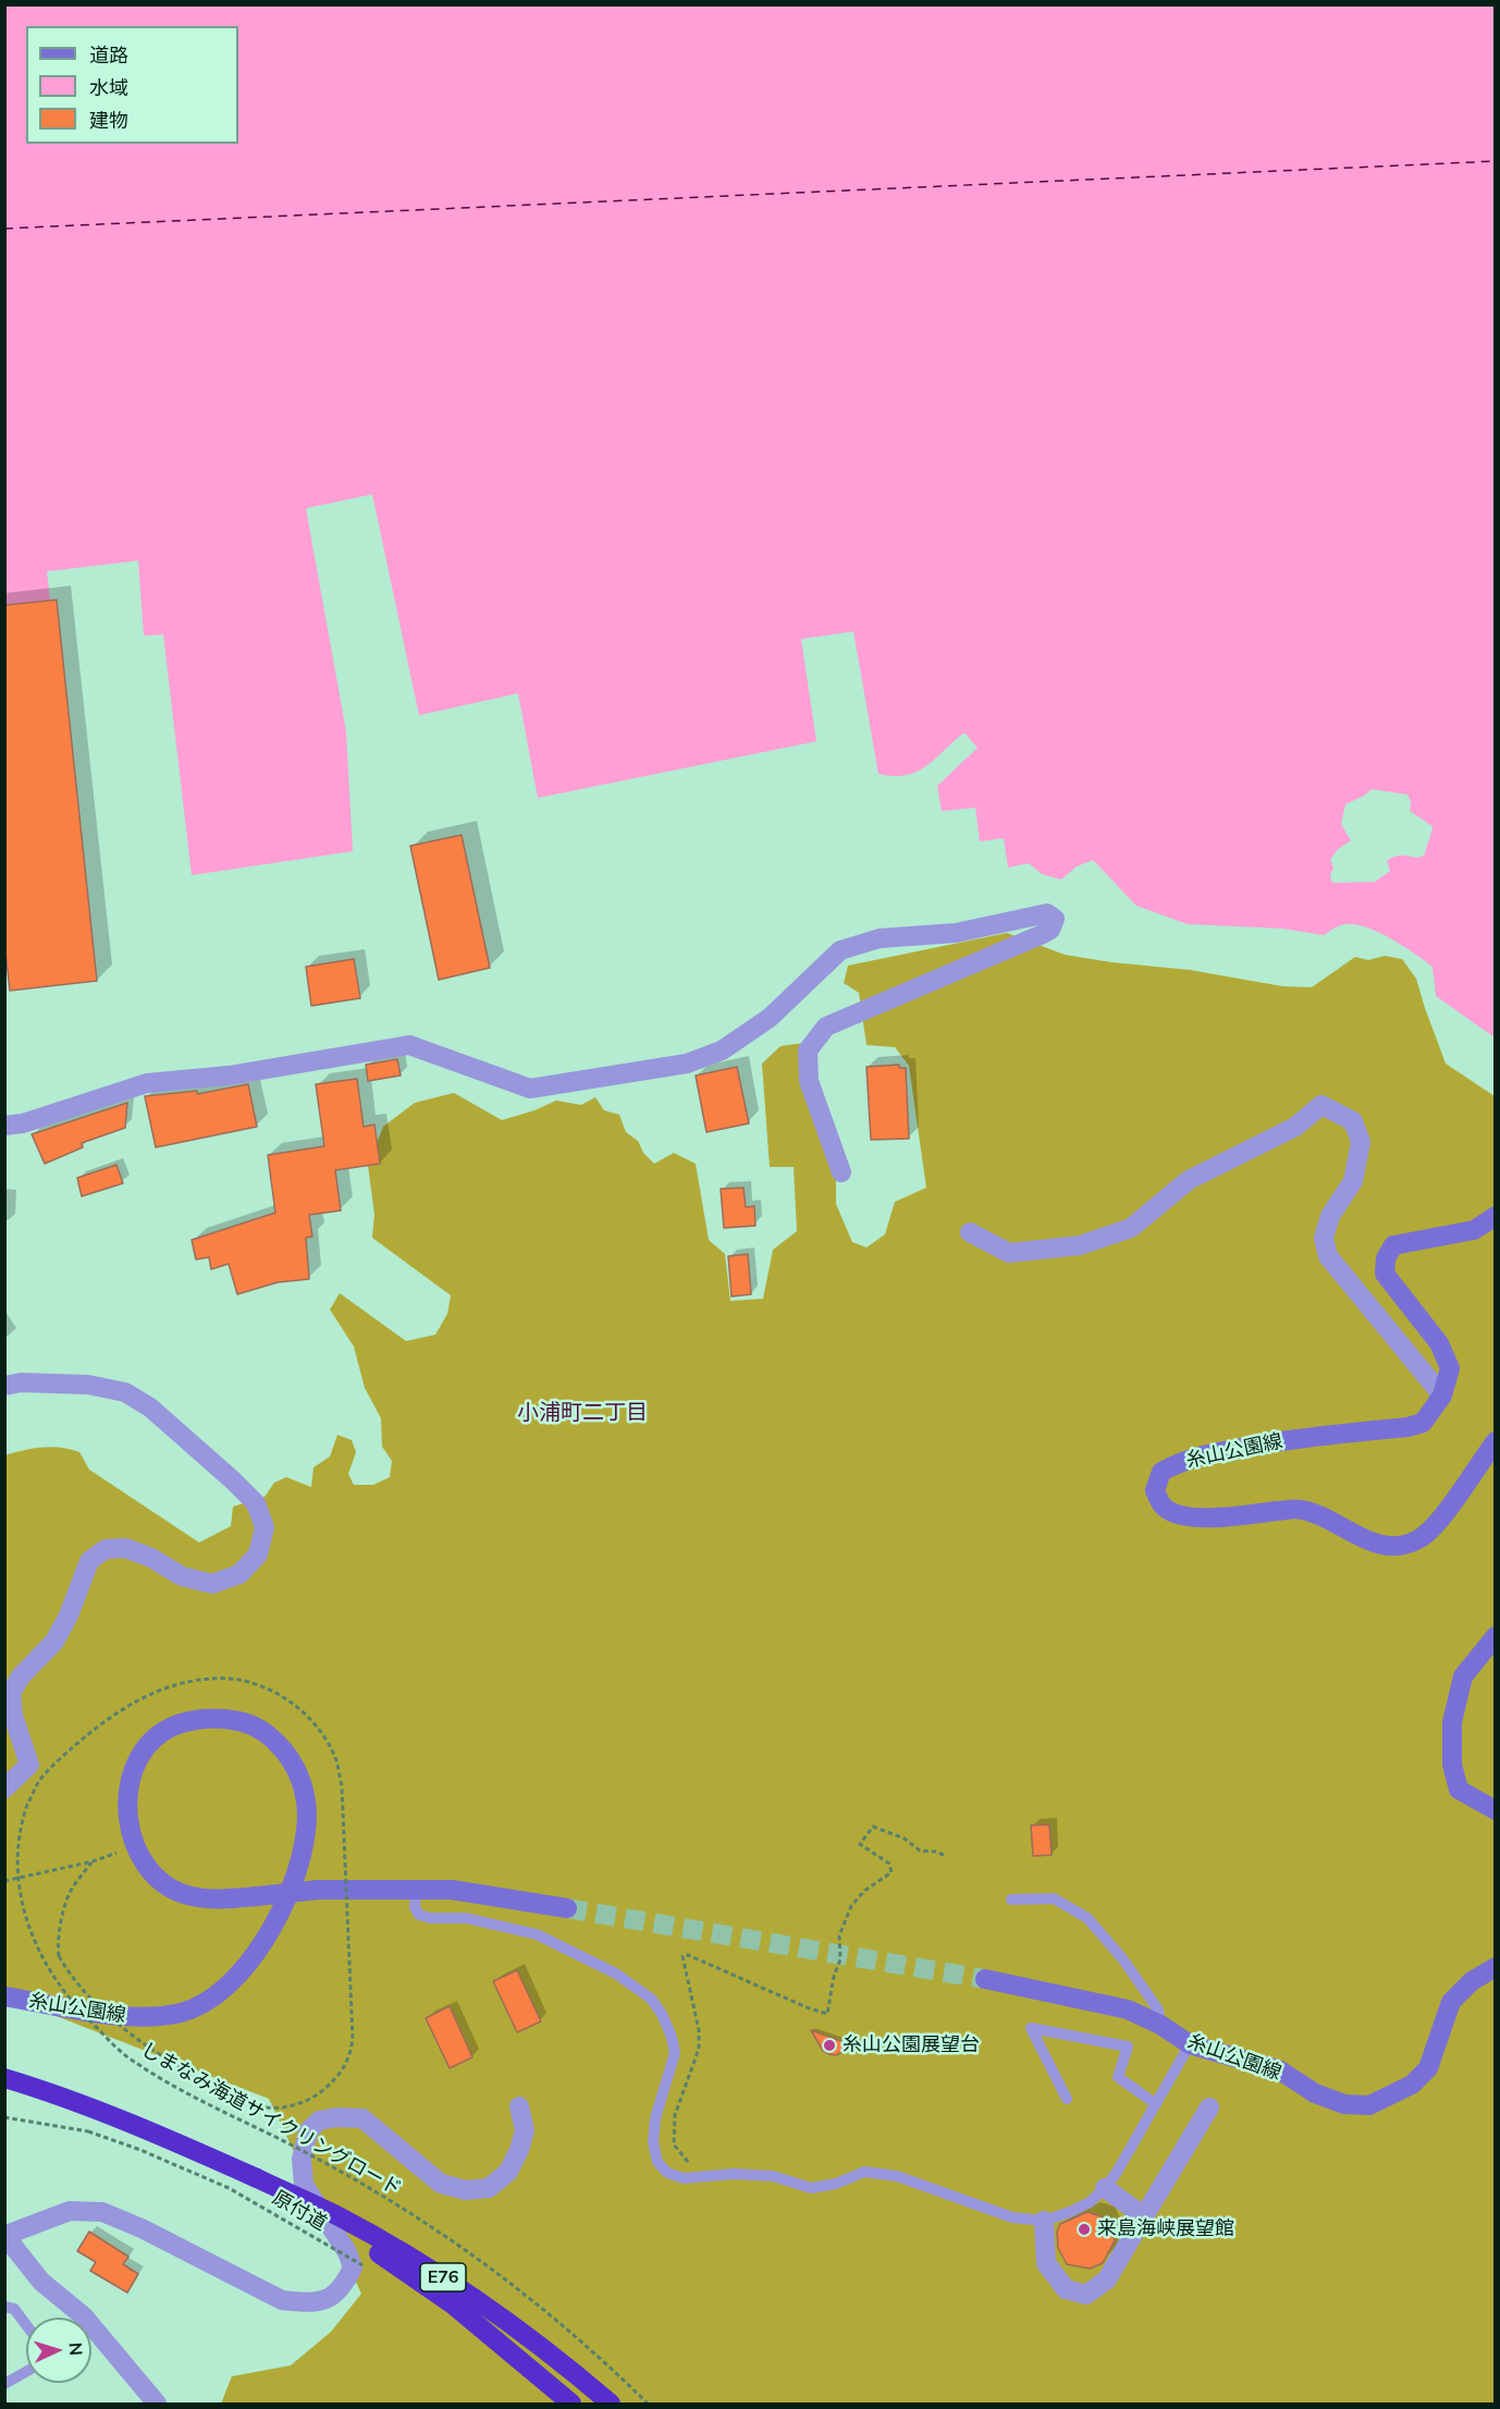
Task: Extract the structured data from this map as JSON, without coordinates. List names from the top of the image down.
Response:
{
  "streets": {
    "highway": ["E76"],
    "main road": ["糸山公園線"],
    "path": ["しまなみ海道サイクリングロード", "原付道"]
  },
  "districts": ["小浦町二丁目"],
  "places": ["糸山公園展望台", "来島海峡展望館"],
  "legend": ["道路", "水域", "建物"],
  "north": "right"
}
